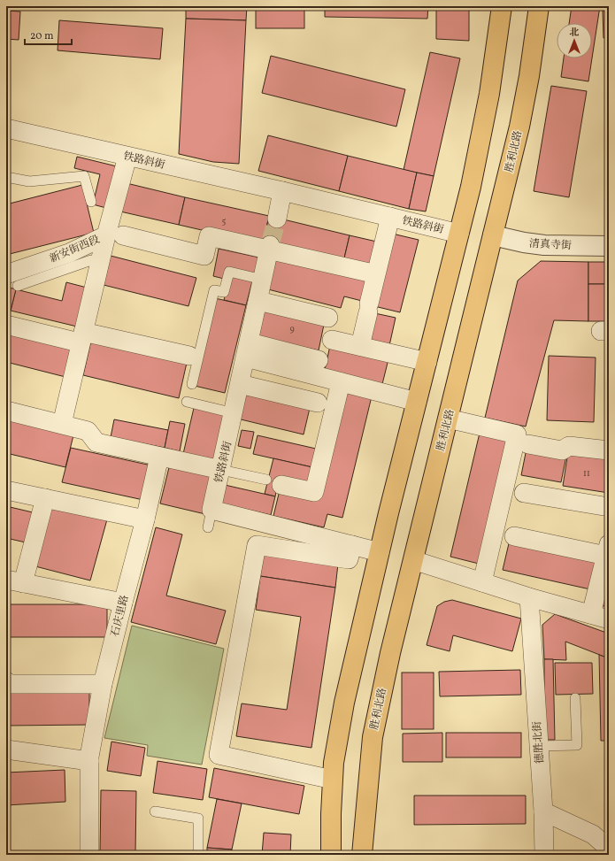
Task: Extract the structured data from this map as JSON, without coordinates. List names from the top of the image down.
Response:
{
  "streets": {
    "highway": ["胜利北路"],
    "street": [
      "铁路斜街",
      "清真寺街",
      "新安街西段",
      "石庆里路",
      "德胜北街"
    ]
  },
  "crossings": [
    ["胜利北路", "清真寺街"],
    ["铁路斜街", "新安街西段"]
  ],
  "house_numbers": ["5", "9", "11"],
  "scale_bar": "20 m",
  "north": "top"
}
